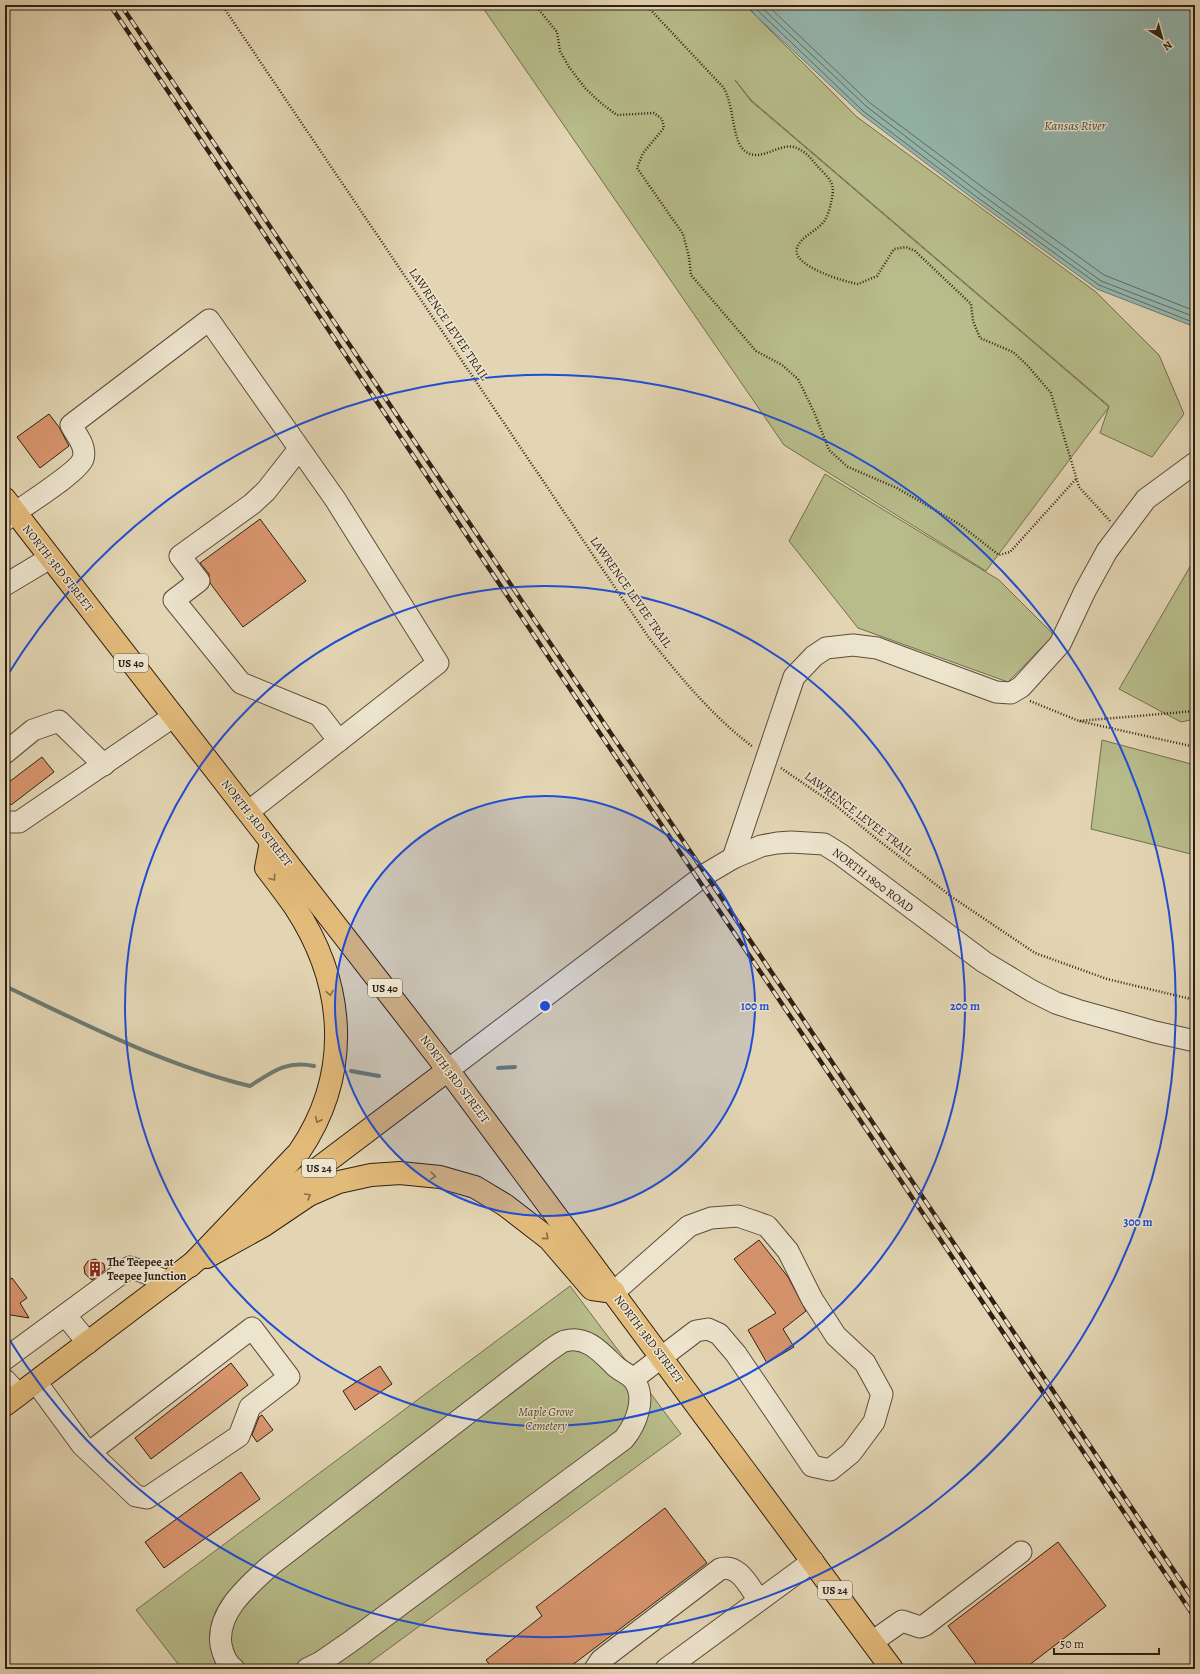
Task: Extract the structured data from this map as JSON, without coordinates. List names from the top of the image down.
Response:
{
  "streets": {
    "main road": ["NORTH 3RD STREET", "US 40", "US 24"],
    "street": ["NORTH 1800 ROAD"],
    "path": ["LAWRENCE LEVEE TRAIL"]
  },
  "crossings": [
    ["NORTH 3RD STREET", "NORTH 1800 ROAD"],
    ["NORTH 3RD STREET", "US 24"],
    ["NORTH 1800 ROAD", "US 24"]
  ],
  "water": ["Kansas River"],
  "parks": ["Maple Grove Cemetery"],
  "places": {
    "building": ["The Teepee at Teepee Junction"]
  },
  "scale_bar": "50 m",
  "north": "bottom right",
  "rings": ["100 m", "200 m", "300 m"]
}
